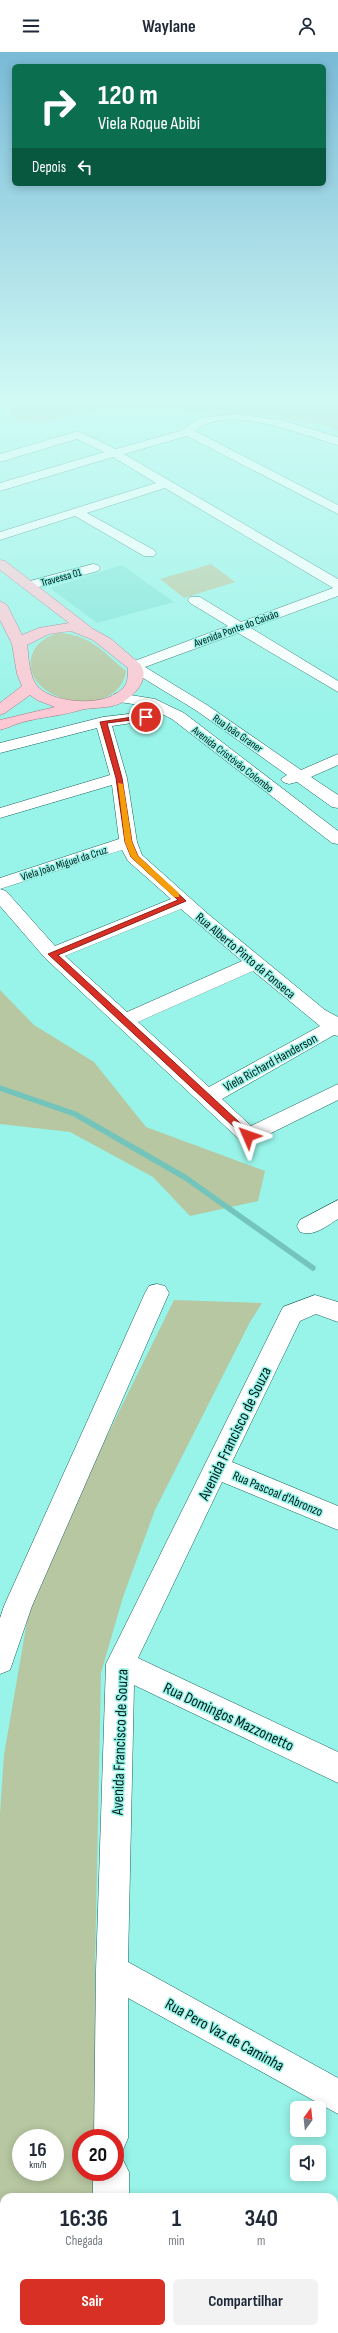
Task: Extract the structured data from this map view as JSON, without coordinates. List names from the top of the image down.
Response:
{
  "streets": {
    "street": [
      "Travessa 01",
      "Avenida Ponte do Caixão",
      "Rua João Graner",
      "Avenida Cristóvão Colombo",
      "Viela João Miguel da Cruz",
      "Rua Alberto Pinto da Fonseca",
      "Viela Richard Handerson",
      "Avenida Francisco de Souza",
      "Rua Pascoal d'Abronzo",
      "Rua Domingos Mazzonetto",
      "Rua Pero Vaz de Caminha"
    ]
  },
  "crossings": [
    ["Avenida Ponte do Caixão", "Rua João Graner"],
    ["Avenida Ponte do Caixão", "Avenida Cristóvão Colombo"],
    ["Rua João Graner", "Avenida Cristóvão Colombo"],
    ["Viela João Miguel da Cruz", "Rua Alberto Pinto da Fonseca"],
    ["Rua Alberto Pinto da Fonseca", "Viela Richard Handerson"],
    ["Avenida Francisco de Souza", "Rua Pascoal d'Abronzo"],
    ["Avenida Francisco de Souza", "Rua Domingos Mazzonetto"],
    ["Avenida Francisco de Souza", "Rua Pero Vaz de Caminha"]
  ],
  "north": "top",
  "page": {
    "header": "Waylane",
    "turn": ["120 m", "Viela Roque Abibi"],
    "then": "Depois",
    "speed": "16 km/h",
    "limit": "20",
    "eta": [
      "16:36",
      "Chegada",
      "1",
      "min",
      "340",
      "m"
    ],
    "buttons": ["Sair", "Compartilhar"]
  }
}
